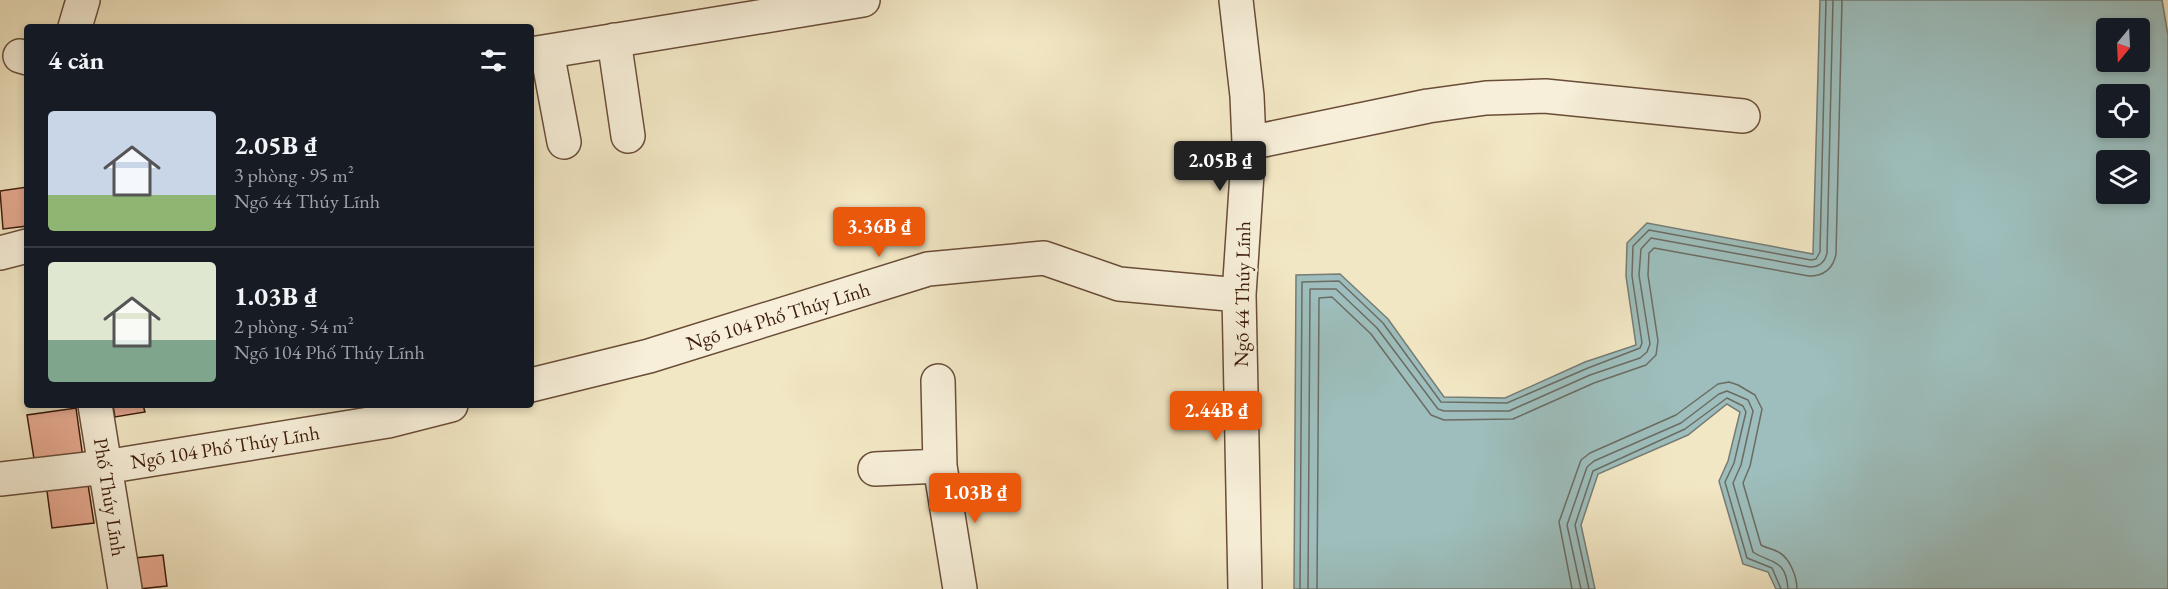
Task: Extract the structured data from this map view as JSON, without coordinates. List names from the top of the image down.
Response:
{
  "streets": {
    "street": ["Ngõ 44 Thúy Lĩnh", "Ngõ 104 Phố Thúy Lĩnh", "Phố Thúy Lĩnh"]
  },
  "crossings": [
    ["Ngõ 44 Thúy Lĩnh", "Ngõ 104 Phố Thúy Lĩnh"],
    ["Ngõ 104 Phố Thúy Lĩnh", "Phố Thúy Lĩnh"]
  ],
  "north": "bottom",
  "page": {
    "heading": "4 căn",
    "list": [
      {
        "name": "2.05B ₫",
        "note": "3 phòng · 95 m² · Ngõ 44 Thúy Lĩnh"
      },
      {
        "name": "1.03B ₫",
        "note": "2 phòng · 54 m² · Ngõ 104 Phố Thúy Lĩnh"
      }
    ],
    "price": [
      "2.05B ₫",
      "3.36B ₫",
      "2.44B ₫",
      "1.03B ₫"
    ]
  }
}
